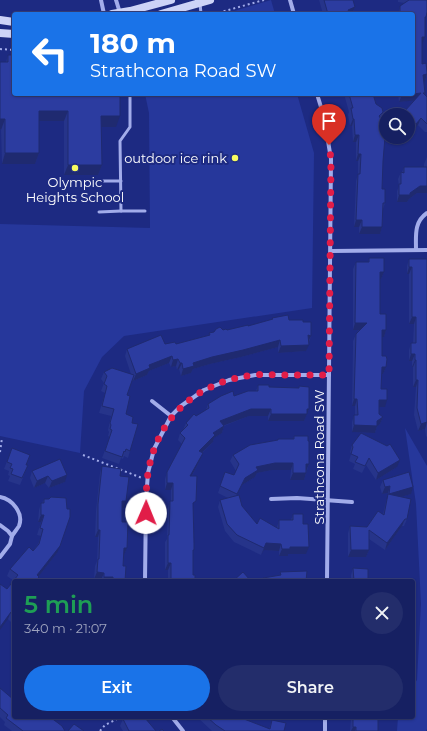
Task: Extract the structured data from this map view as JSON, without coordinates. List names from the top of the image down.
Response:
{
  "streets": {
    "street": ["Strathcona Road SW"]
  },
  "places": ["outdoor ice rink", "Olympic Heights School"],
  "page": {
    "turn": ["180 m", "Strathcona Road SW"],
    "heading": ["5 min", "340 m · 21:07"],
    "buttons": ["Exit", "Share"]
  }
}
